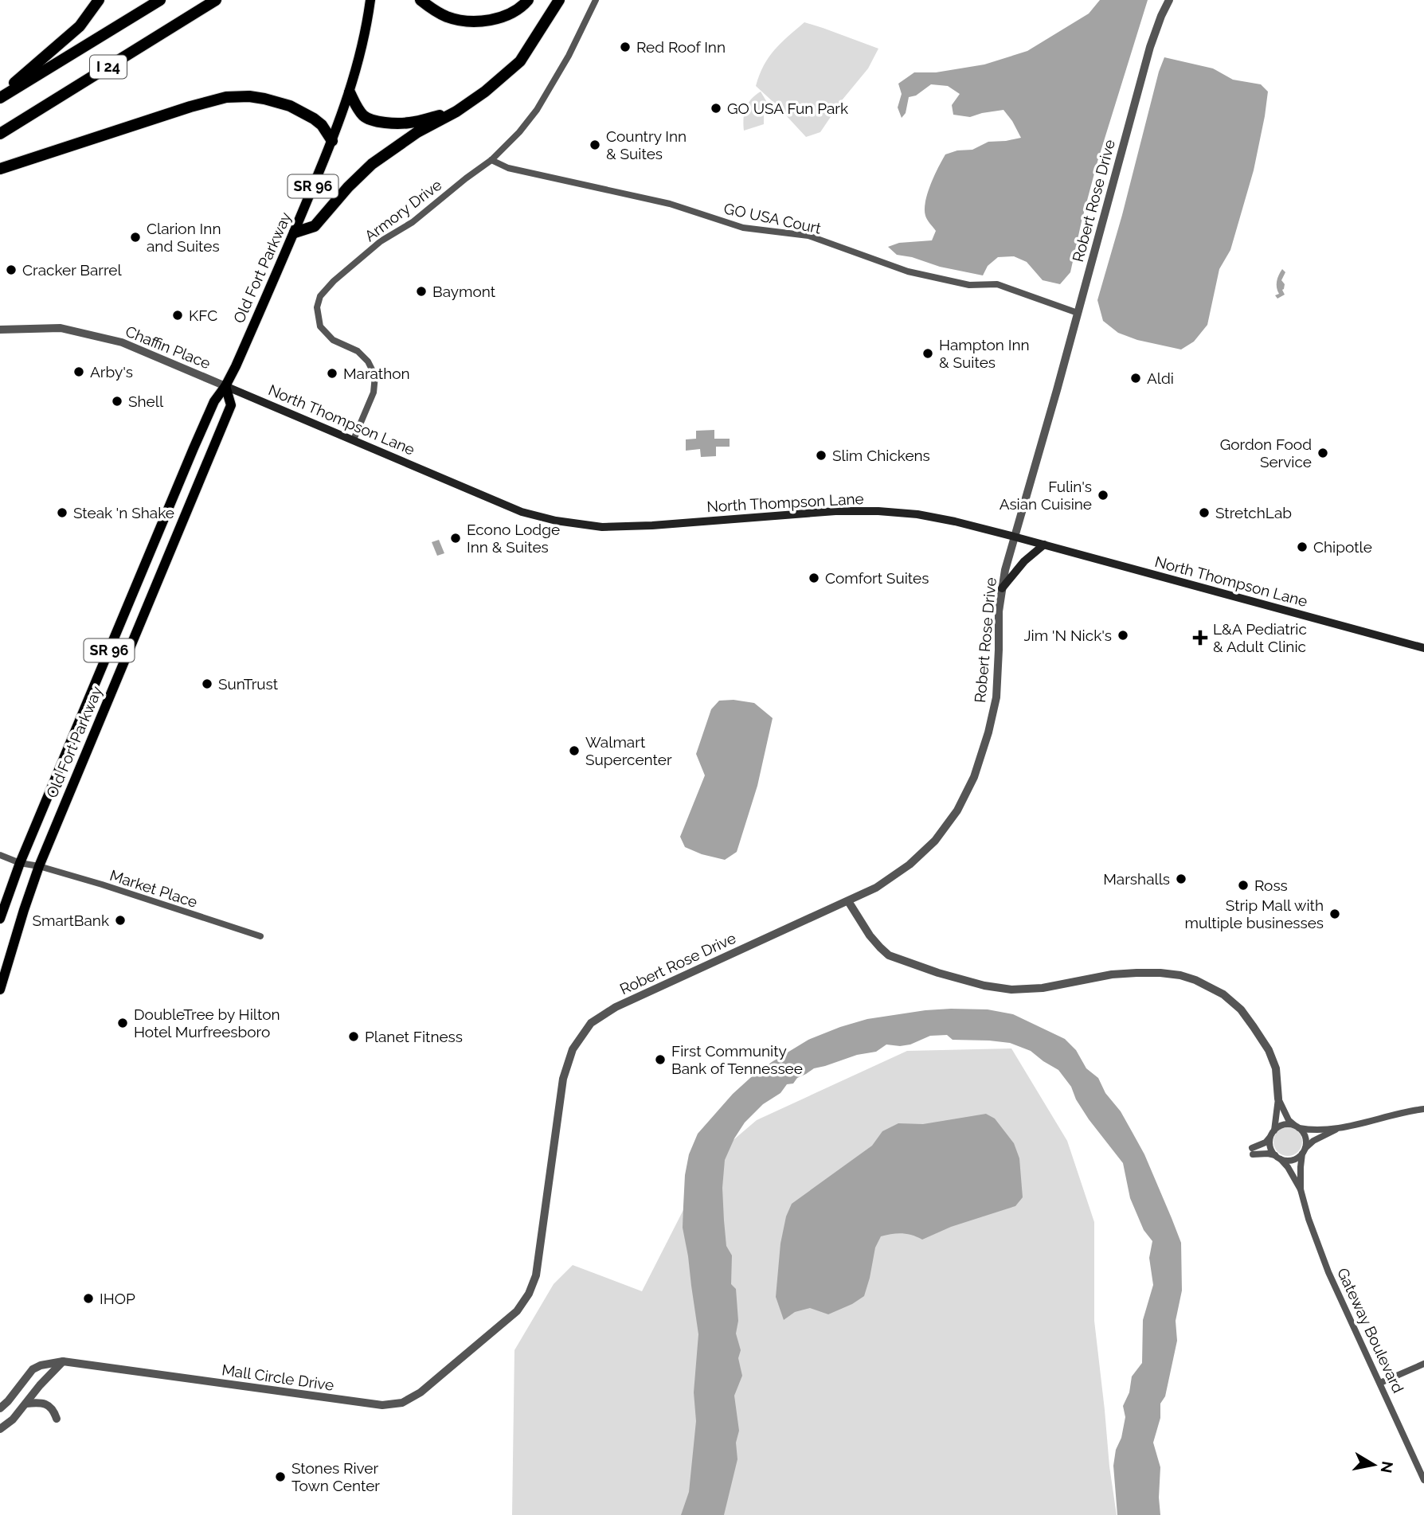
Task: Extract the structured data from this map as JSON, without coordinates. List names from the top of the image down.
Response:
{
  "streets": {
    "highway": ["I 24"],
    "main road": ["SR 96", "Old Fort Parkway", "North Thompson Lane"],
    "street": [
      "Robert Rose Drive",
      "Armory Drive",
      "GO USA Court",
      "Chaffin Place",
      "Market Place",
      "Gateway Boulevard",
      "Mall Circle Drive"
    ]
  },
  "crossings": [
    ["Robert Rose Drive", "GO USA Court"],
    ["Robert Rose Drive", "North Thompson Lane"],
    ["Robert Rose Drive", "Mall Circle Drive"],
    ["Armory Drive", "GO USA Court"],
    ["Armory Drive", "North Thompson Lane"],
    ["Old Fort Parkway", "Chaffin Place"],
    ["Old Fort Parkway", "North Thompson Lane"],
    ["Old Fort Parkway", "Market Place"],
    ["Chaffin Place", "North Thompson Lane"]
  ],
  "places": {
    "other": [
      "Red Roof Inn",
      "GO USA Fun Park",
      "Country Inn & Suites",
      "Clarion Inn and Suites",
      "Cracker Barrel",
      "Baymont",
      "KFC",
      "Hampton Inn & Suites",
      "Arby's",
      "Marathon",
      "Aldi",
      "Shell",
      "Gordon Food Service",
      "Slim Chickens",
      "Fulin's Asian Cuisine",
      "Steak 'n Shake",
      "StretchLab",
      "Econo Lodge Inn & Suites",
      "Chipotle",
      "Comfort Suites",
      "Jim 'N Nick's",
      "SunTrust",
      "Walmart Supercenter",
      "Marshalls",
      "Ross",
      "Strip Mall with multiple businesses",
      "SmartBank",
      "DoubleTree by Hilton Hotel Murfreesboro",
      "Planet Fitness",
      "First Community Bank of Tennessee",
      "IHOP",
      "Stones River Town Center"
    ],
    "health": ["L&A Pediatric & Adult Clinic"]
  },
  "north": "right"
}
